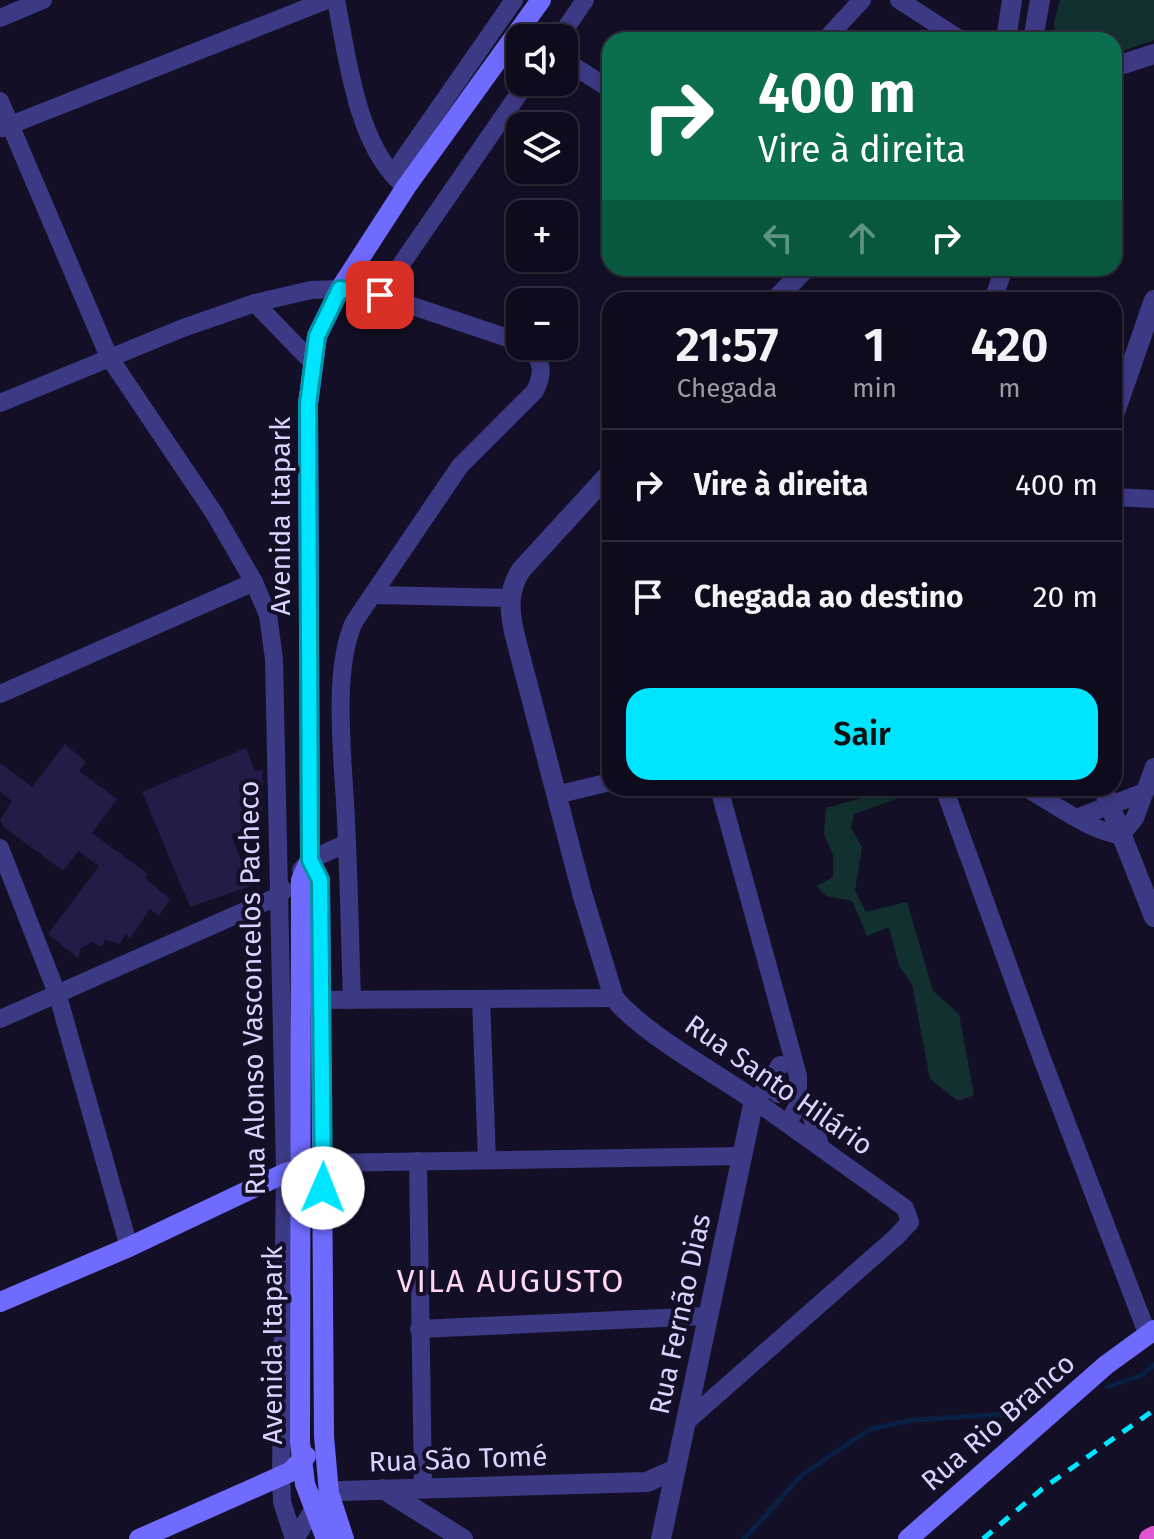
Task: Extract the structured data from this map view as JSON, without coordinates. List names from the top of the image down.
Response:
{
  "streets": {
    "main road": ["Avenida Itapark", "Rua Rio Branco"],
    "street": [
      "Rua Alonso Vasconcelos Pacheco",
      "Rua Santo Hilário",
      "Rua Fernão Dias",
      "Rua São Tomé"
    ]
  },
  "crossings": [
    ["Avenida Itapark", "Rua Alonso Vasconcelos Pacheco"],
    ["Avenida Itapark", "Rua São Tomé"],
    ["Rua Santo Hilário", "Rua Fernão Dias"],
    ["Rua Fernão Dias", "Rua São Tomé"]
  ],
  "districts": ["VILA AUGUSTO"],
  "page": {
    "map_buttons": ["+", "−"],
    "turn": ["400 m", "Vire à direita"],
    "eta": [
      "21:57",
      "Chegada",
      "1",
      "min",
      "420",
      "m"
    ],
    "list": [
      {
        "name": "Vire à direita",
        "value": "400 m"
      },
      {
        "name": "Chegada ao destino",
        "value": "20 m"
      }
    ],
    "buttons": "Sair"
  }
}
